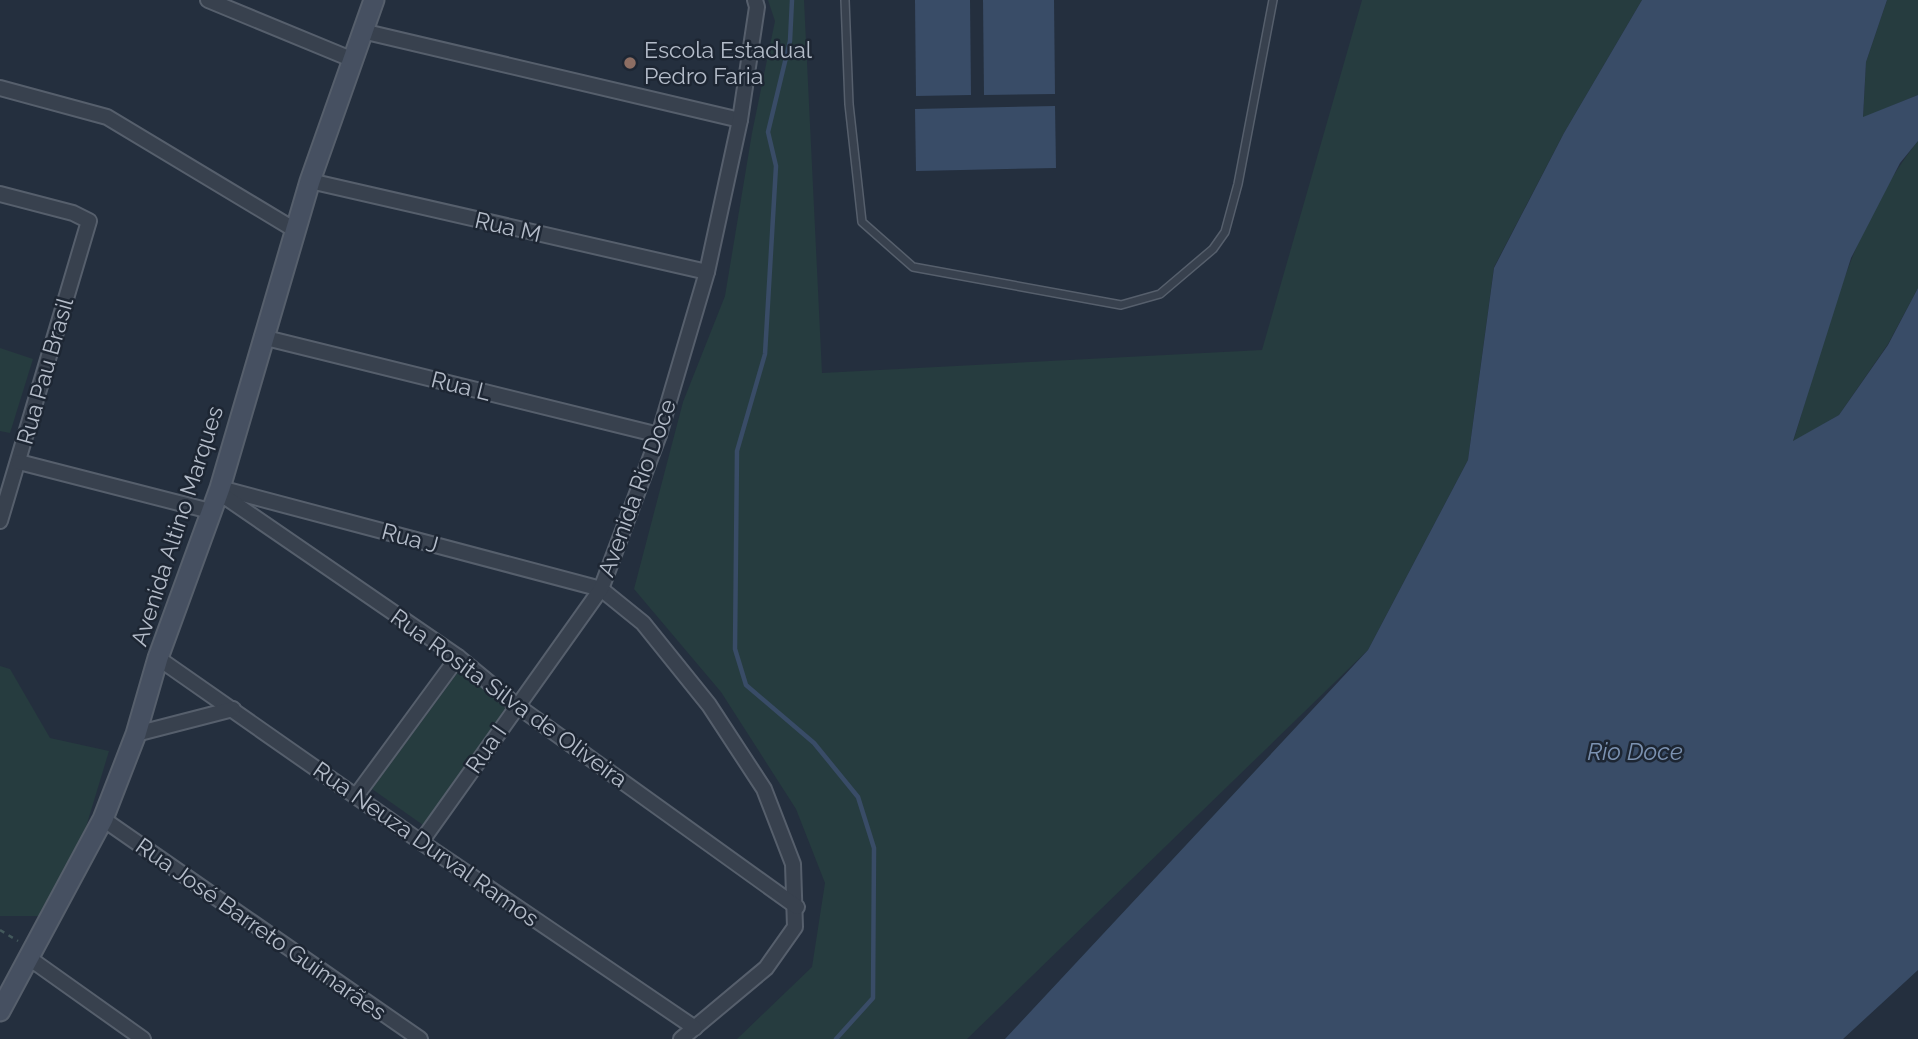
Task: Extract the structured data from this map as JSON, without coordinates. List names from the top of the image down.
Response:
{
  "streets": {
    "main road": ["Avenida Altino Marques"],
    "street": [
      "Rua M",
      "Rua Pau Brasil",
      "Rua L",
      "Avenida Rio Doce",
      "Rua J",
      "Rua Rosita Silva de Oliveira",
      "Rua I",
      "Rua Neuza Durval Ramos",
      "Rua José Barreto Guimarães"
    ]
  },
  "crossings": [
    ["Rua M", "Avenida Rio Doce"],
    ["Rua M", "Avenida Altino Marques"],
    ["Rua L", "Avenida Rio Doce"],
    ["Rua L", "Avenida Altino Marques"],
    ["Avenida Rio Doce", "Rua J"],
    ["Avenida Rio Doce", "Rua Rosita Silva de Oliveira"],
    ["Avenida Rio Doce", "Rua I"],
    ["Avenida Rio Doce", "Rua Neuza Durval Ramos"],
    ["Avenida Altino Marques", "Rua J"],
    ["Avenida Altino Marques", "Rua Rosita Silva de Oliveira"],
    ["Avenida Altino Marques", "Rua Neuza Durval Ramos"],
    ["Avenida Altino Marques", "Rua José Barreto Guimarães"],
    ["Rua J", "Rua Rosita Silva de Oliveira"],
    ["Rua J", "Rua I"],
    ["Rua Rosita Silva de Oliveira", "Rua I"],
    ["Rua I", "Rua Neuza Durval Ramos"]
  ],
  "water": ["Rio Doce"],
  "places": ["Escola Estadual Pedro Faria"]
}
